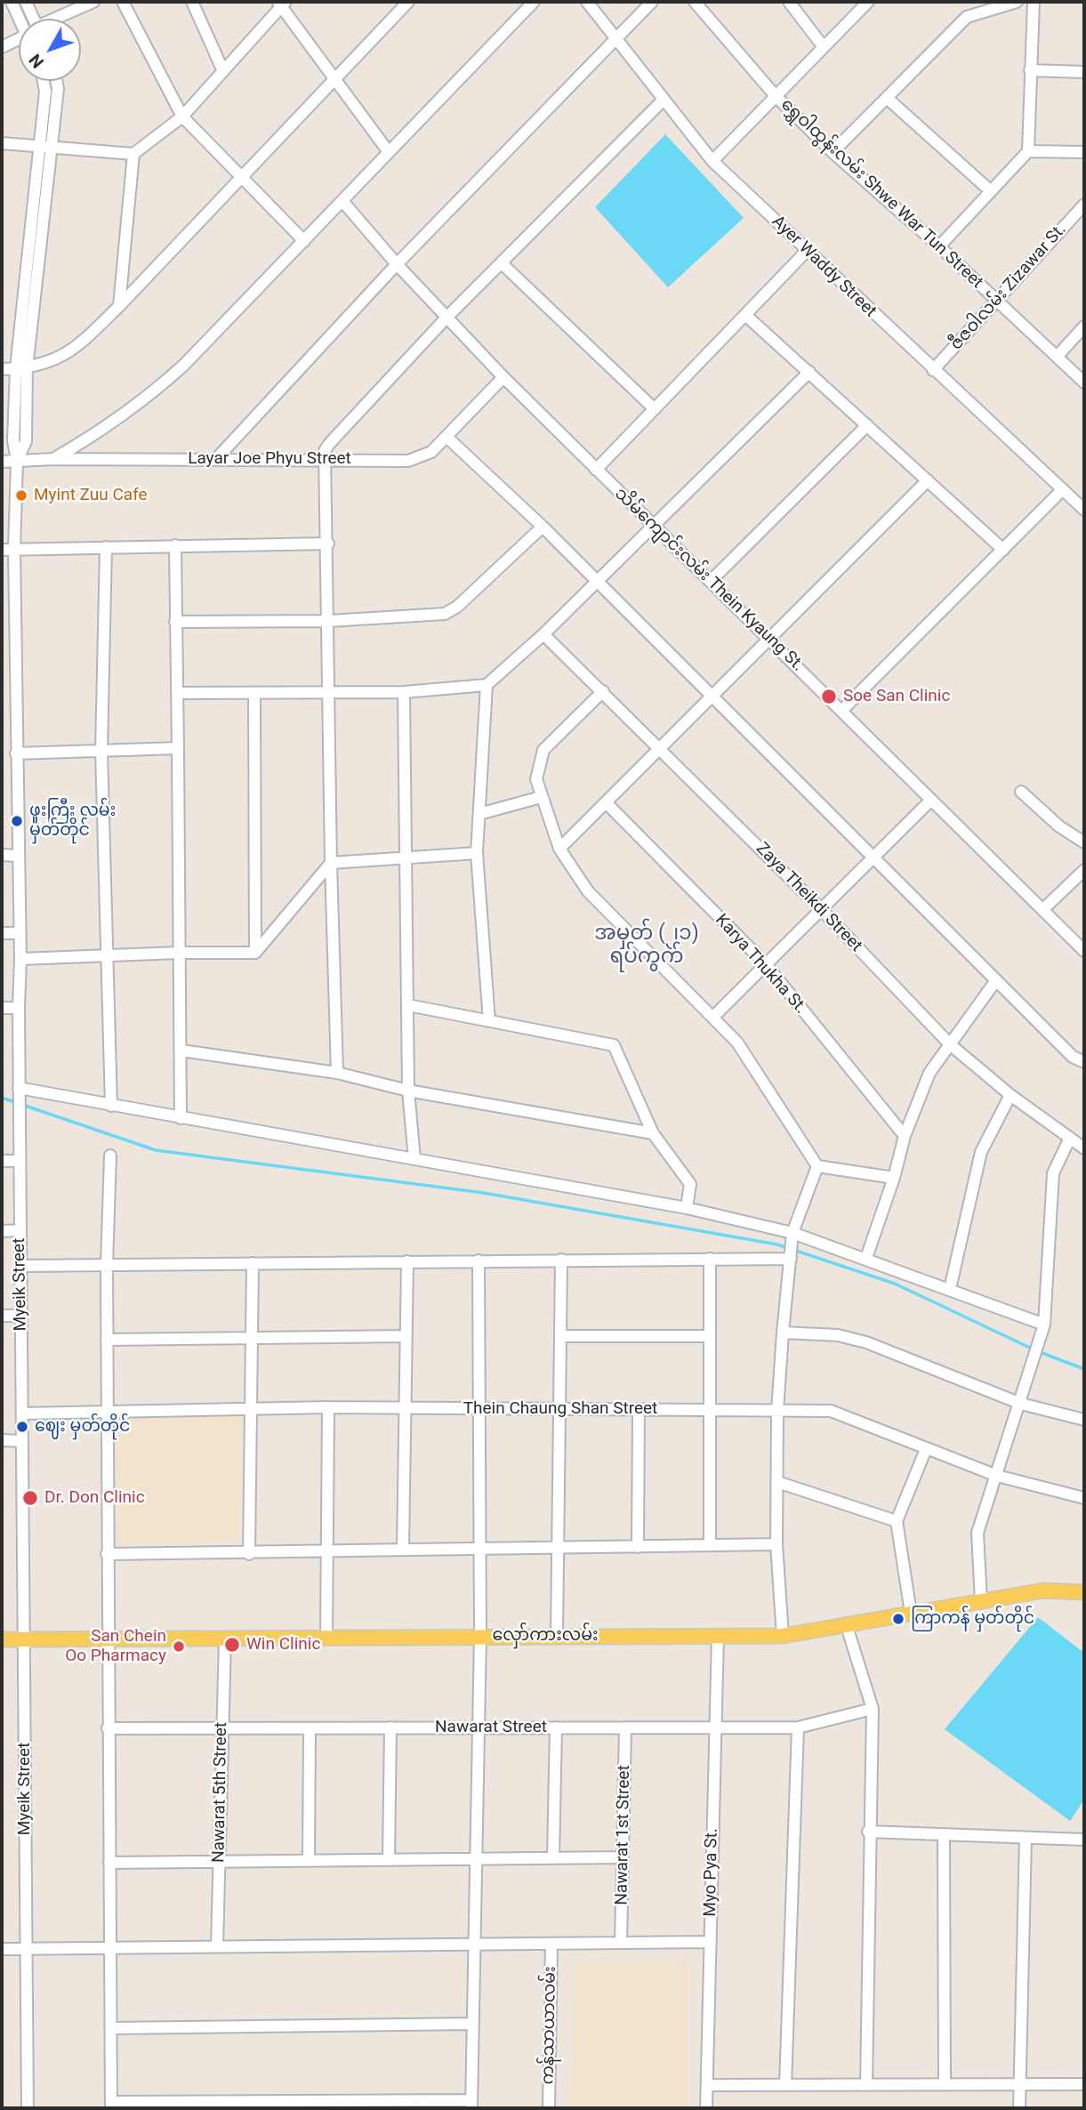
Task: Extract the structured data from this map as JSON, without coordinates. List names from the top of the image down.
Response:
{
  "streets": {
    "main road": ["လှော်ကားလမ်း"],
    "street": [
      "ရွှေဝါထွန်းလမ်း Shwe War Tun Street",
      "Ayer Waddy Street",
      "ဇီဇဝါလမ်း Zizawar St.",
      "Layar Joe Phyu Street",
      "သိမ်ကျောင်းလမ်း Thein Kyaung St.",
      "Zaya Theikdi Street",
      "Karya Thukha St.",
      "Myeik Street",
      "Thein Chaung Shan Street",
      "Nawarat Street",
      "Nawarat 5th Street",
      "Nawarat 1st Street",
      "Myo Pya St.",
      "ကန်သာယာလမ်း"
    ]
  },
  "crossings": [
    ["ရွှေဝါထွန်းလမ်း Shwe War Tun Street", "ဇီဇဝါလမ်း Zizawar St."],
    ["Ayer Waddy Street", "ဇီဇဝါလမ်း Zizawar St."],
    ["Layar Joe Phyu Street", "သိမ်ကျောင်းလမ်း Thein Kyaung St."],
    ["Layar Joe Phyu Street", "Myeik Street"],
    ["Myeik Street", "Thein Chaung Shan Street"],
    ["Myeik Street", "လှော်ကားလမ်း"],
    ["လှော်ကားလမ်း", "Nawarat 5th Street"],
    ["လှော်ကားလမ်း", "Myo Pya St."],
    ["Nawarat Street", "Nawarat 5th Street"],
    ["Nawarat Street", "Nawarat 1st Street"],
    ["Nawarat Street", "Myo Pya St."]
  ],
  "districts": ["အမှတ် (၂၁) ရပ်ကွက်"],
  "places": [
    "Myint Zuu Cafe",
    "Soe San Clinic",
    "ဖူးကြီး လမ်း မှတ်တိုင်",
    "ဈေး မှတ်တိုင်",
    "Dr. Don Clinic",
    "ကြာကန် မှတ်တိုင်",
    "Win Clinic",
    "San Chein Oo Pharmacy"
  ],
  "north": "bottom left"
}
